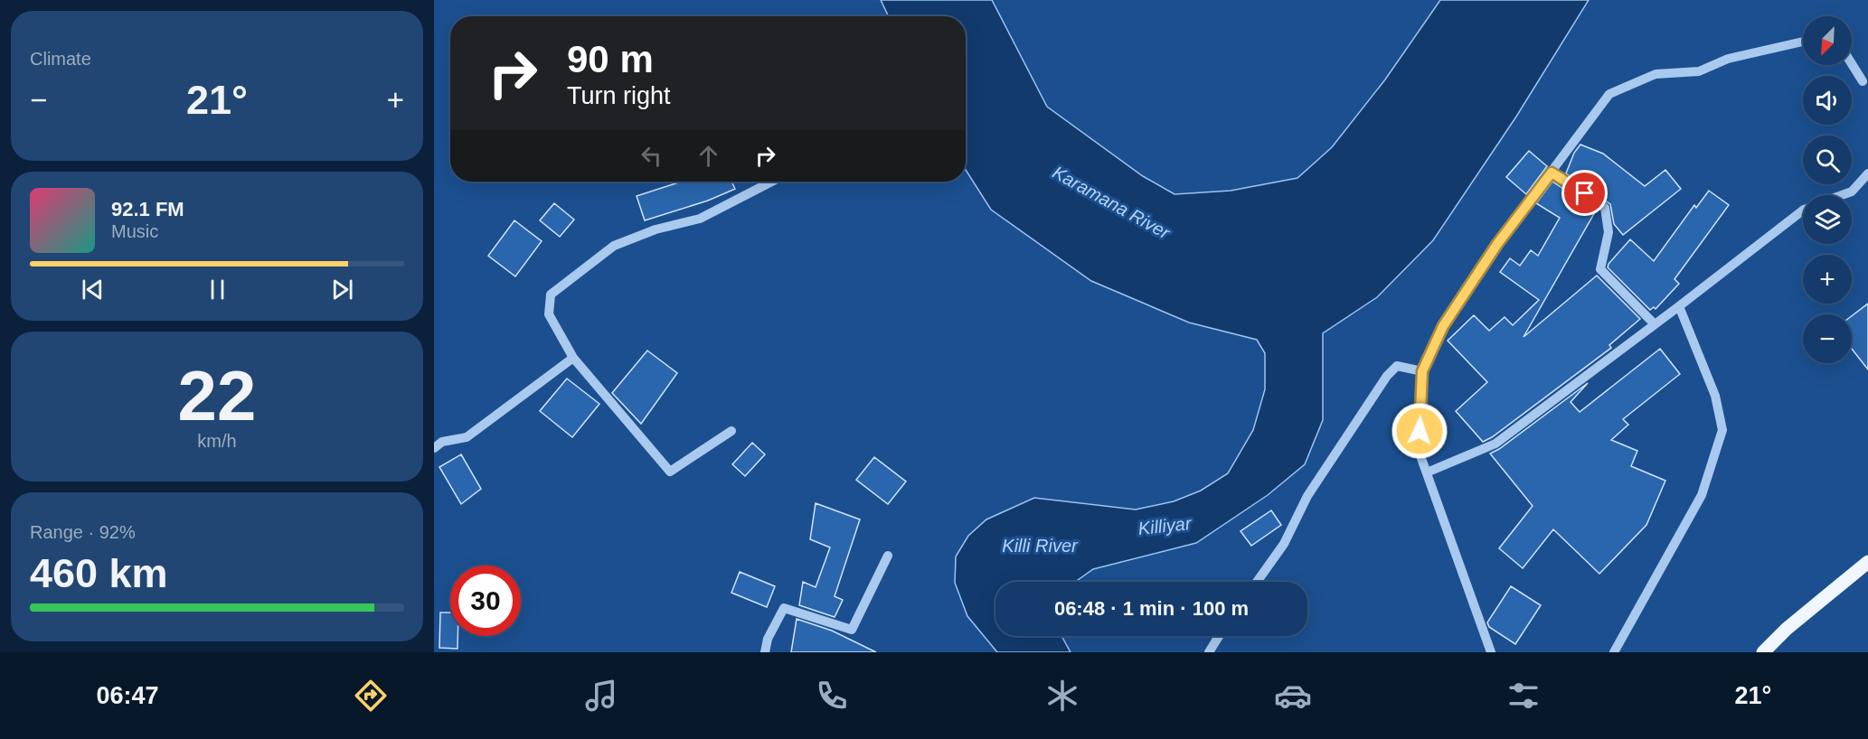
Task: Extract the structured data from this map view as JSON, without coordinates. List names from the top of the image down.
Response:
{
  "water": ["Karamana River", "Killiyar", "Killi River"],
  "north": "bottom left",
  "page": {
    "tile": [
      "Climate",
      ["22", "km/h"],
      ["Range · 92%", "460 km"]
    ],
    "map_buttons": ["+", "−"],
    "turn": ["90 m", "Turn right"],
    "heat": ["−", "21°", "+"],
    "song": ["92.1 FM", "Music"],
    "limit": "30",
    "trip": "06:48 · 1 min · 100 m",
    "tabs": ["06:47", "21°"]
  }
}
